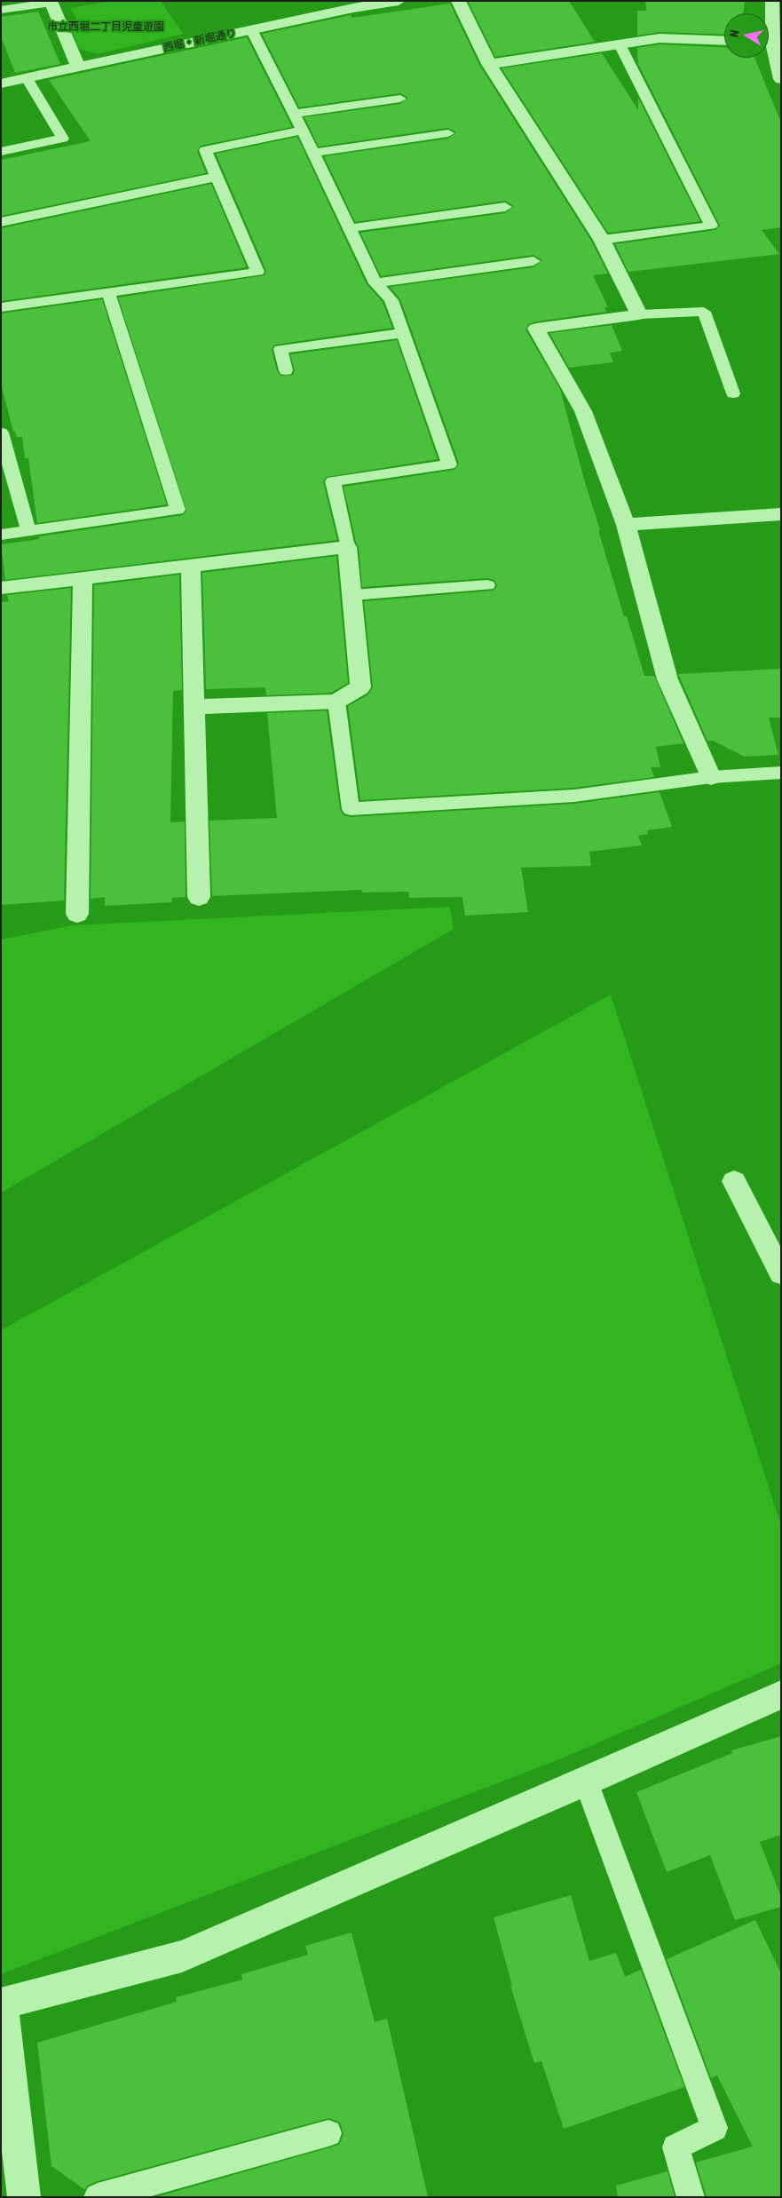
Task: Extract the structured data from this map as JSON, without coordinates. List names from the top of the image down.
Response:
{
  "streets": {
    "street": ["西堀・新堀通り"]
  },
  "parks": ["市立西堀二丁目児童遊園"],
  "north": "left"
}
